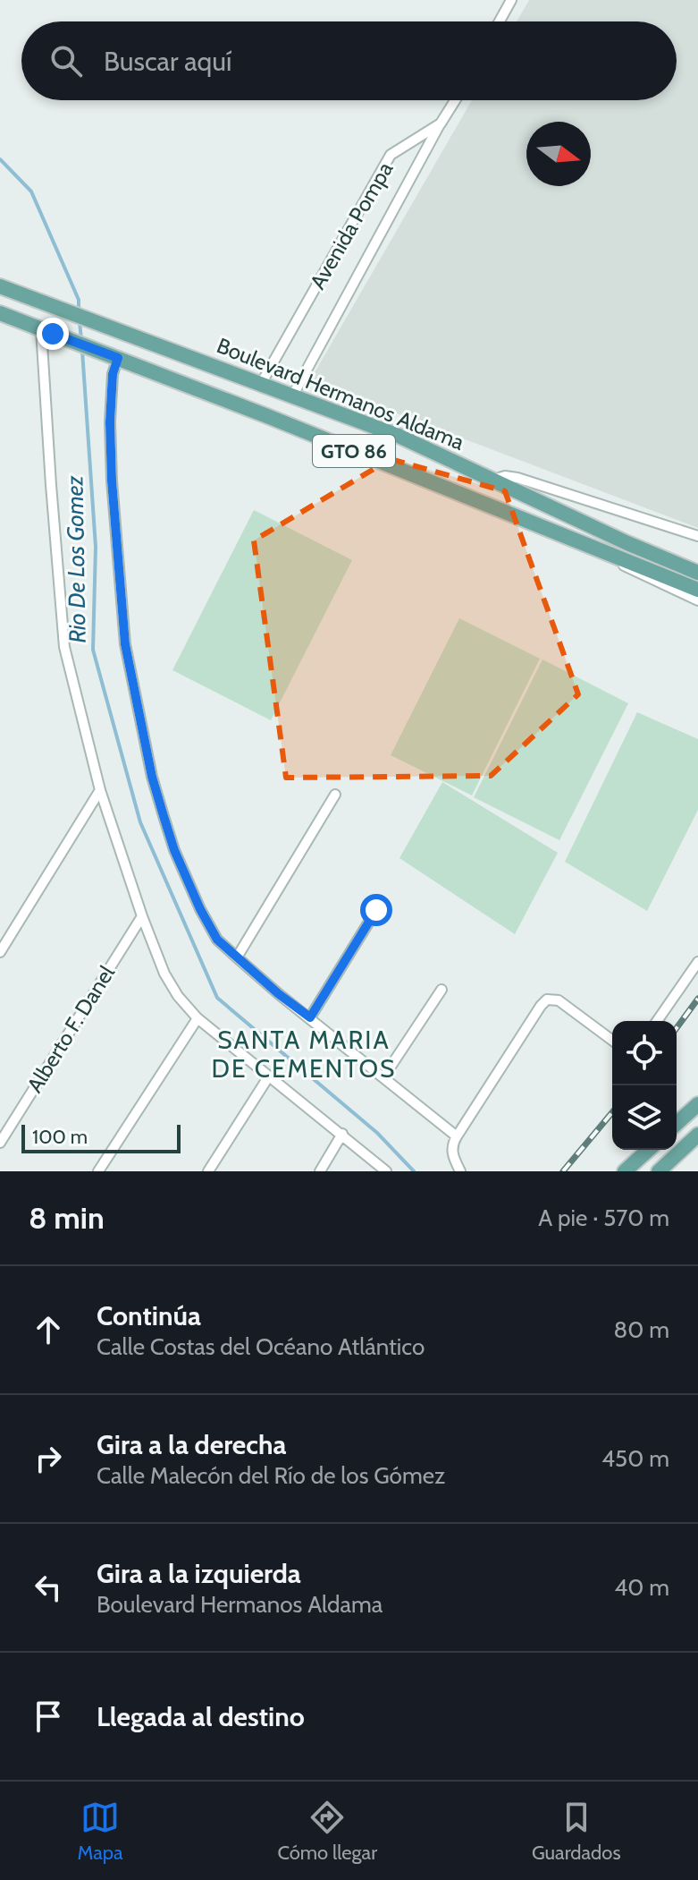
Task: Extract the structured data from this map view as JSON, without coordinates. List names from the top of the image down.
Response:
{
  "streets": {
    "main road": ["Boulevard Hermanos Aldama", "GTO 86"],
    "street": ["Avenida Pompa", "Alberto F. Danel"]
  },
  "crossings": [
    ["Avenida Pompa", "Boulevard Hermanos Aldama"]
  ],
  "districts": ["SANTA MARIA DE CEMENTOS"],
  "water": ["Rio De Los Gomez"],
  "scale_bar": "100 m",
  "north": "right",
  "page": {
    "search": "Buscar aquí",
    "scale": "100 m",
    "heading": ["8 min", "A pie · 570 m"],
    "list": [
      ["Continúa", "Calle Costas del Océano Atlántico", "80 m"],
      ["Gira a la derecha", "Calle Malecón del Río de los Gómez", "450 m"],
      ["Gira a la izquierda", "Boulevard Hermanos Aldama", "40 m"],
      "Llegada al destino"
    ],
    "nav": ["Mapa", "Cómo llegar", "Guardados"]
  }
}
